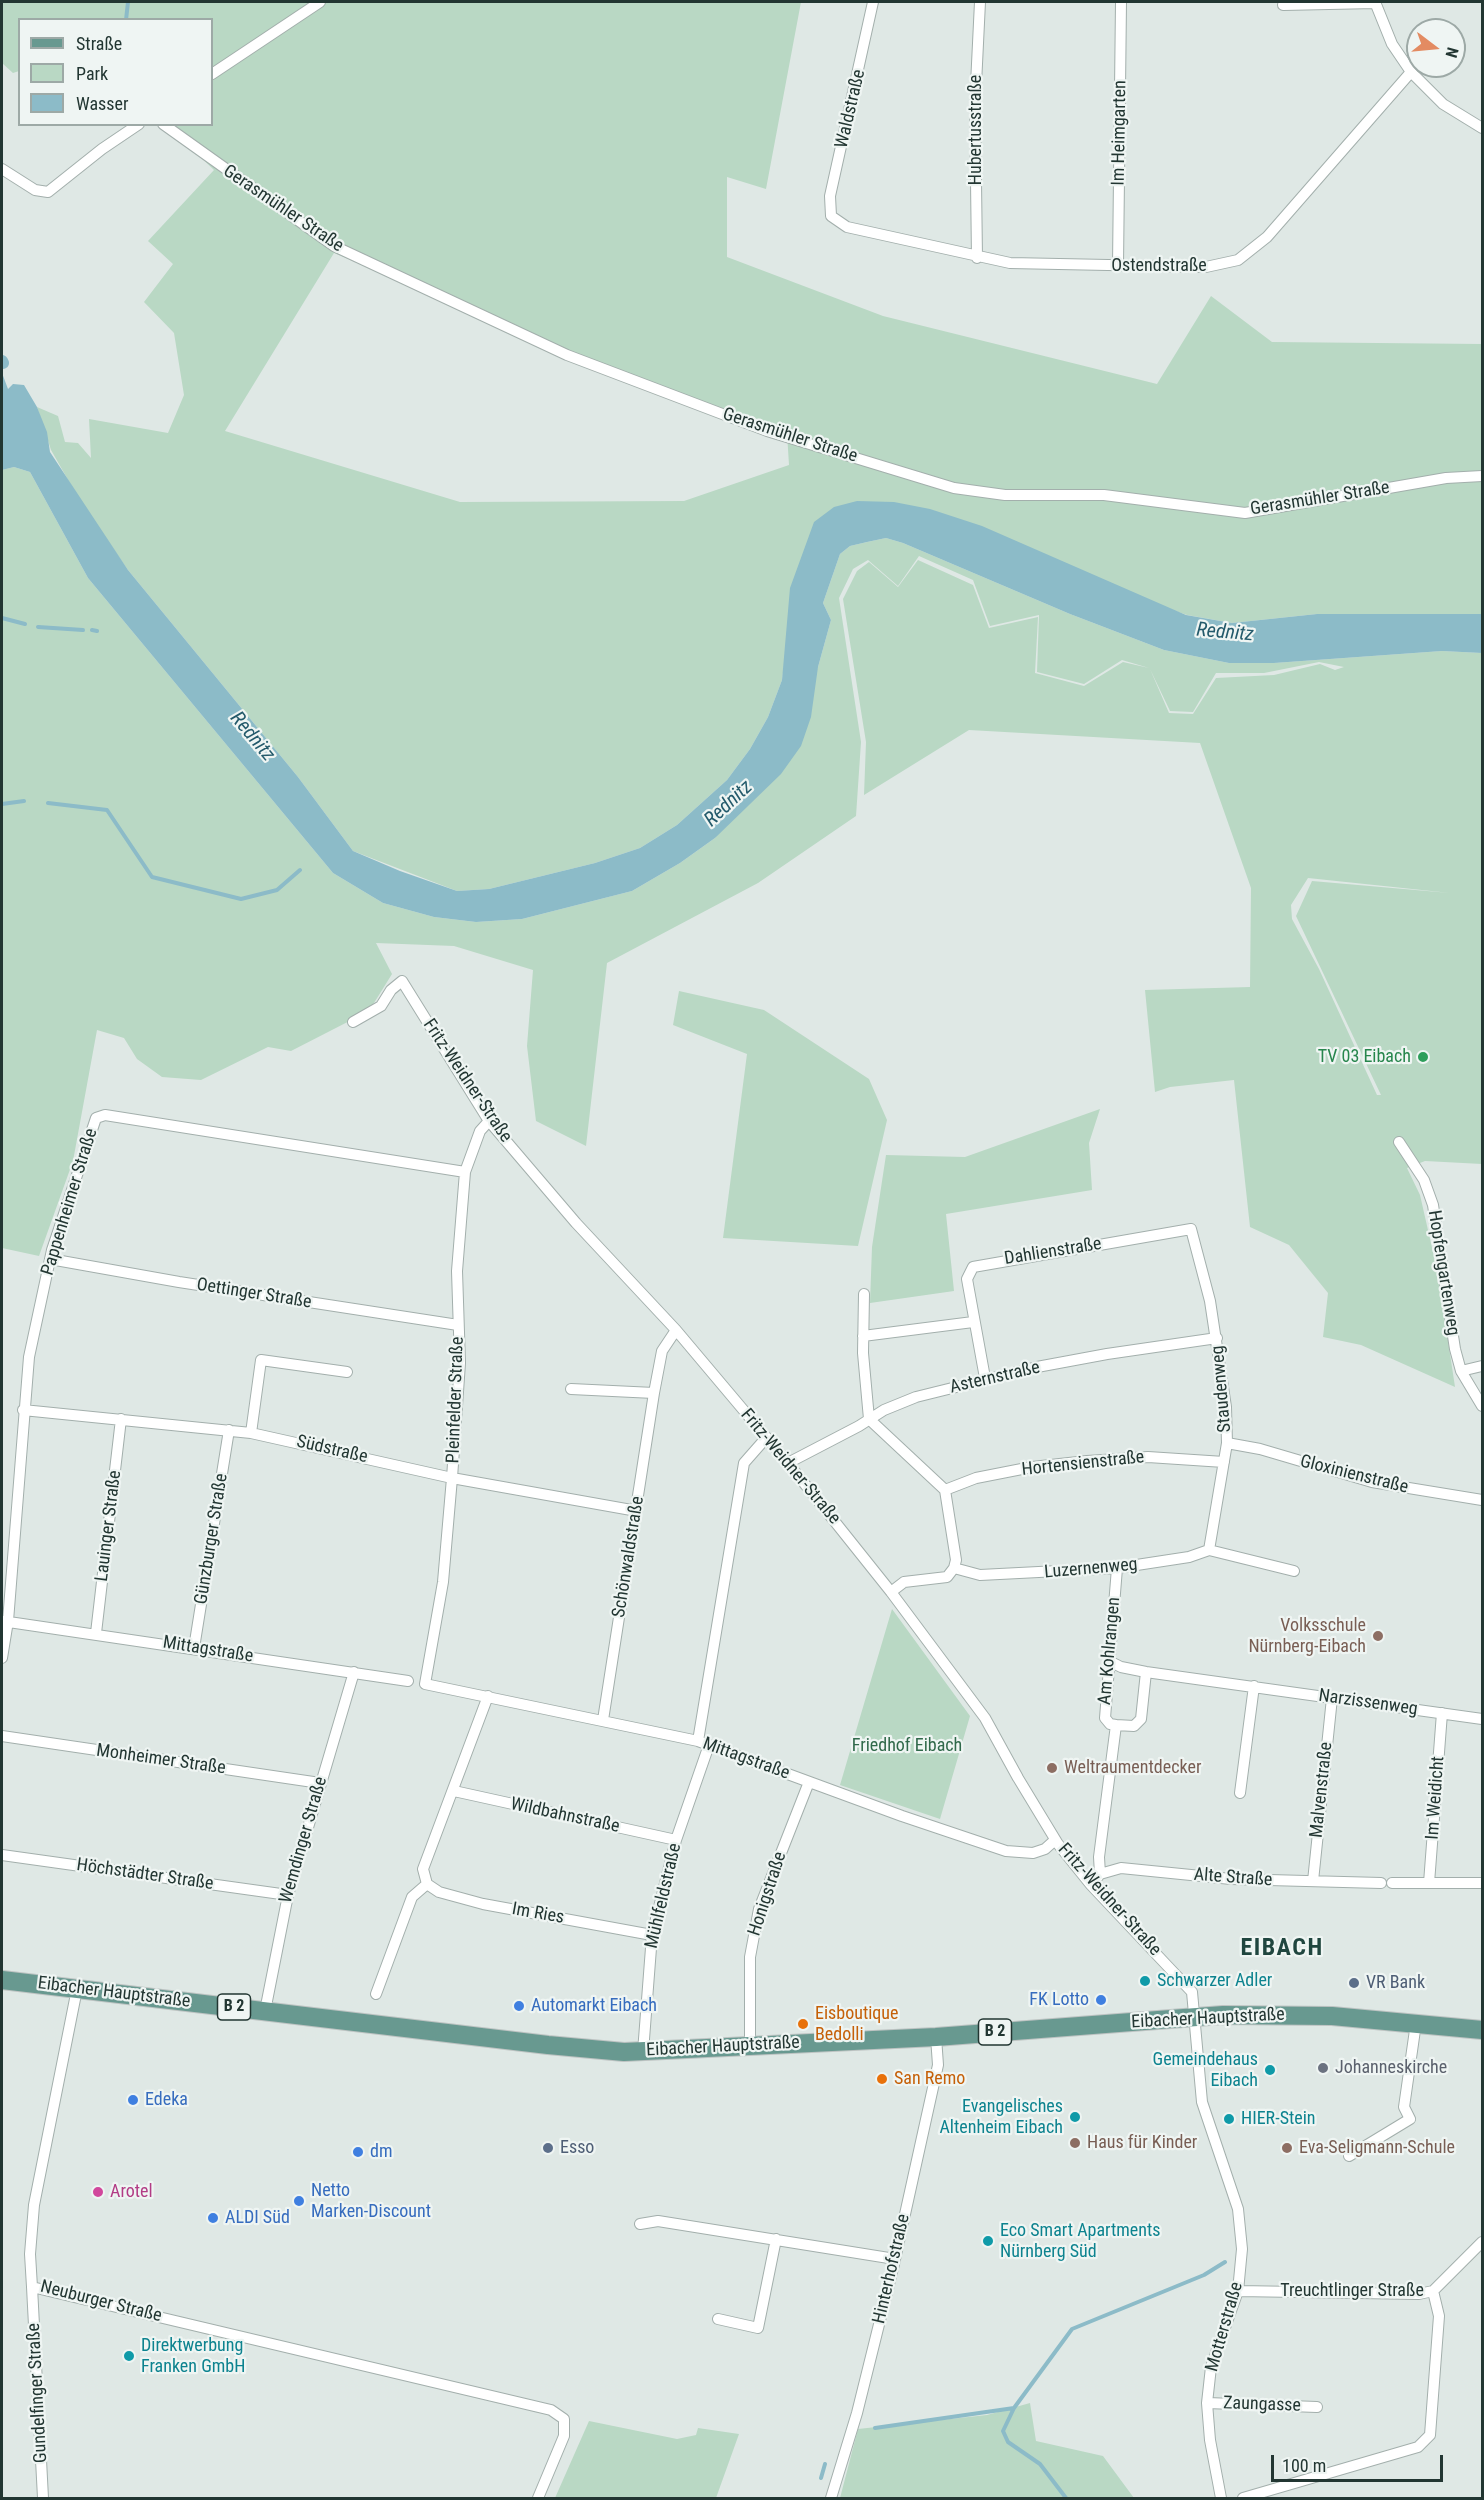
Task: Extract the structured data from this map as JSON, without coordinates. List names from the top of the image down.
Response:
{
  "streets": {
    "main road": ["Eibacher Hauptstraße", "B 2"],
    "street": [
      "Waldstraße",
      "Hubertusstraße",
      "Im Heimgarten",
      "Gerasmühler Straße",
      "Ostendstraße",
      "Fritz-Weidner-Straße",
      "Pappenheimer Straße",
      "Dahlienstraße",
      "Hopfengartenweg",
      "Oettinger Straße",
      "Asternstraße",
      "Staudenweg",
      "Pleinfelder Straße",
      "Südstraße",
      "Hortensienstraße",
      "Gloxinienstraße",
      "Lauinger Straße",
      "Günzburger Straße",
      "Schönwaldstraße",
      "Luzernenweg",
      "Mittagstraße",
      "Am Kohlrangen",
      "Narzissenweg",
      "Monheimer Straße",
      "Malvenstraße",
      "Im Weidicht",
      "Wildbahnstraße",
      "Wemdinger Straße",
      "Höchstädter Straße",
      "Alte Straße",
      "Honigstraße",
      "Mühlfeldstraße",
      "Im Ries",
      "Hinterhofstraße",
      "Treuchtlinger Straße",
      "Neuburger Straße",
      "Motterstraße",
      "Gundelfinger Straße",
      "Zaungasse"
    ]
  },
  "crossings": [
    ["Waldstraße", "Ostendstraße"],
    ["Hubertusstraße", "Ostendstraße"],
    ["Im Heimgarten", "Ostendstraße"],
    ["Fritz-Weidner-Straße", "Asternstraße"],
    ["Fritz-Weidner-Straße", "Pleinfelder Straße"],
    ["Fritz-Weidner-Straße", "Schönwaldstraße"],
    ["Fritz-Weidner-Straße", "Mittagstraße"],
    ["Fritz-Weidner-Straße", "Eibacher Hauptstraße"],
    ["Fritz-Weidner-Straße", "Motterstraße"],
    ["Pappenheimer Straße", "Oettinger Straße"],
    ["Pappenheimer Straße", "Pleinfelder Straße"],
    ["Pappenheimer Straße", "Südstraße"],
    ["Pappenheimer Straße", "Mittagstraße"],
    ["Dahlienstraße", "Asternstraße"],
    ["Dahlienstraße", "Staudenweg"],
    ["Oettinger Straße", "Pleinfelder Straße"],
    ["Asternstraße", "Staudenweg"],
    ["Staudenweg", "Hortensienstraße"],
    ["Staudenweg", "Gloxinienstraße"],
    ["Staudenweg", "Luzernenweg"],
    ["Pleinfelder Straße", "Südstraße"],
    ["Pleinfelder Straße", "Mittagstraße"],
    ["Südstraße", "Lauinger Straße"],
    ["Südstraße", "Günzburger Straße"],
    ["Südstraße", "Schönwaldstraße"],
    ["Lauinger Straße", "Mittagstraße"],
    ["Günzburger Straße", "Mittagstraße"],
    ["Schönwaldstraße", "Mittagstraße"],
    ["Luzernenweg", "Am Kohlrangen"],
    ["Mittagstraße", "Wemdinger Straße"],
    ["Mittagstraße", "Honigstraße"],
    ["Mittagstraße", "Mühlfeldstraße"],
    ["Am Kohlrangen", "Narzissenweg"],
    ["Am Kohlrangen", "Alte Straße"],
    ["Narzissenweg", "Malvenstraße"],
    ["Narzissenweg", "Im Weidicht"],
    ["Monheimer Straße", "Wemdinger Straße"],
    ["Malvenstraße", "Alte Straße"],
    ["Im Weidicht", "Alte Straße"],
    ["Wildbahnstraße", "Mühlfeldstraße"],
    ["Wemdinger Straße", "Höchstädter Straße"],
    ["Wemdinger Straße", "Eibacher Hauptstraße"],
    ["Honigstraße", "Eibacher Hauptstraße"],
    ["Mühlfeldstraße", "Im Ries"],
    ["Mühlfeldstraße", "Eibacher Hauptstraße"],
    ["Eibacher Hauptstraße", "Hinterhofstraße"],
    ["Eibacher Hauptstraße", "Neuburger Straße"],
    ["Eibacher Hauptstraße", "Motterstraße"],
    ["Treuchtlinger Straße", "Motterstraße"],
    ["Neuburger Straße", "Gundelfinger Straße"],
    ["Motterstraße", "Zaungasse"]
  ],
  "districts": ["EIBACH"],
  "water": ["Rednitz"],
  "parks": ["Friedhof Eibach"],
  "places": [
    "TV 03 Eibach",
    "Volksschule Nürnberg-Eibach",
    "Weltraumentdecker",
    "Schwarzer Adler",
    "VR Bank",
    "FK Lotto",
    "Automarkt Eibach",
    "Eisboutique Bedolli",
    "Johanneskirche",
    "Gemeindehaus Eibach",
    "San Remo",
    "Edeka",
    "Evangelisches Altenheim Eibach",
    "HIER-Stein",
    "Haus für Kinder",
    "Esso",
    "Eva-Seligmann-Schule",
    "dm",
    "Arotel",
    "Netto Marken-Discount",
    "ALDI Süd",
    "Eco Smart Apartments Nürnberg Süd",
    "Direktwerbung Franken GmbH"
  ],
  "legend": ["Straße", "Park", "Wasser"],
  "scale_bar": "100 m",
  "north": "right"
}
